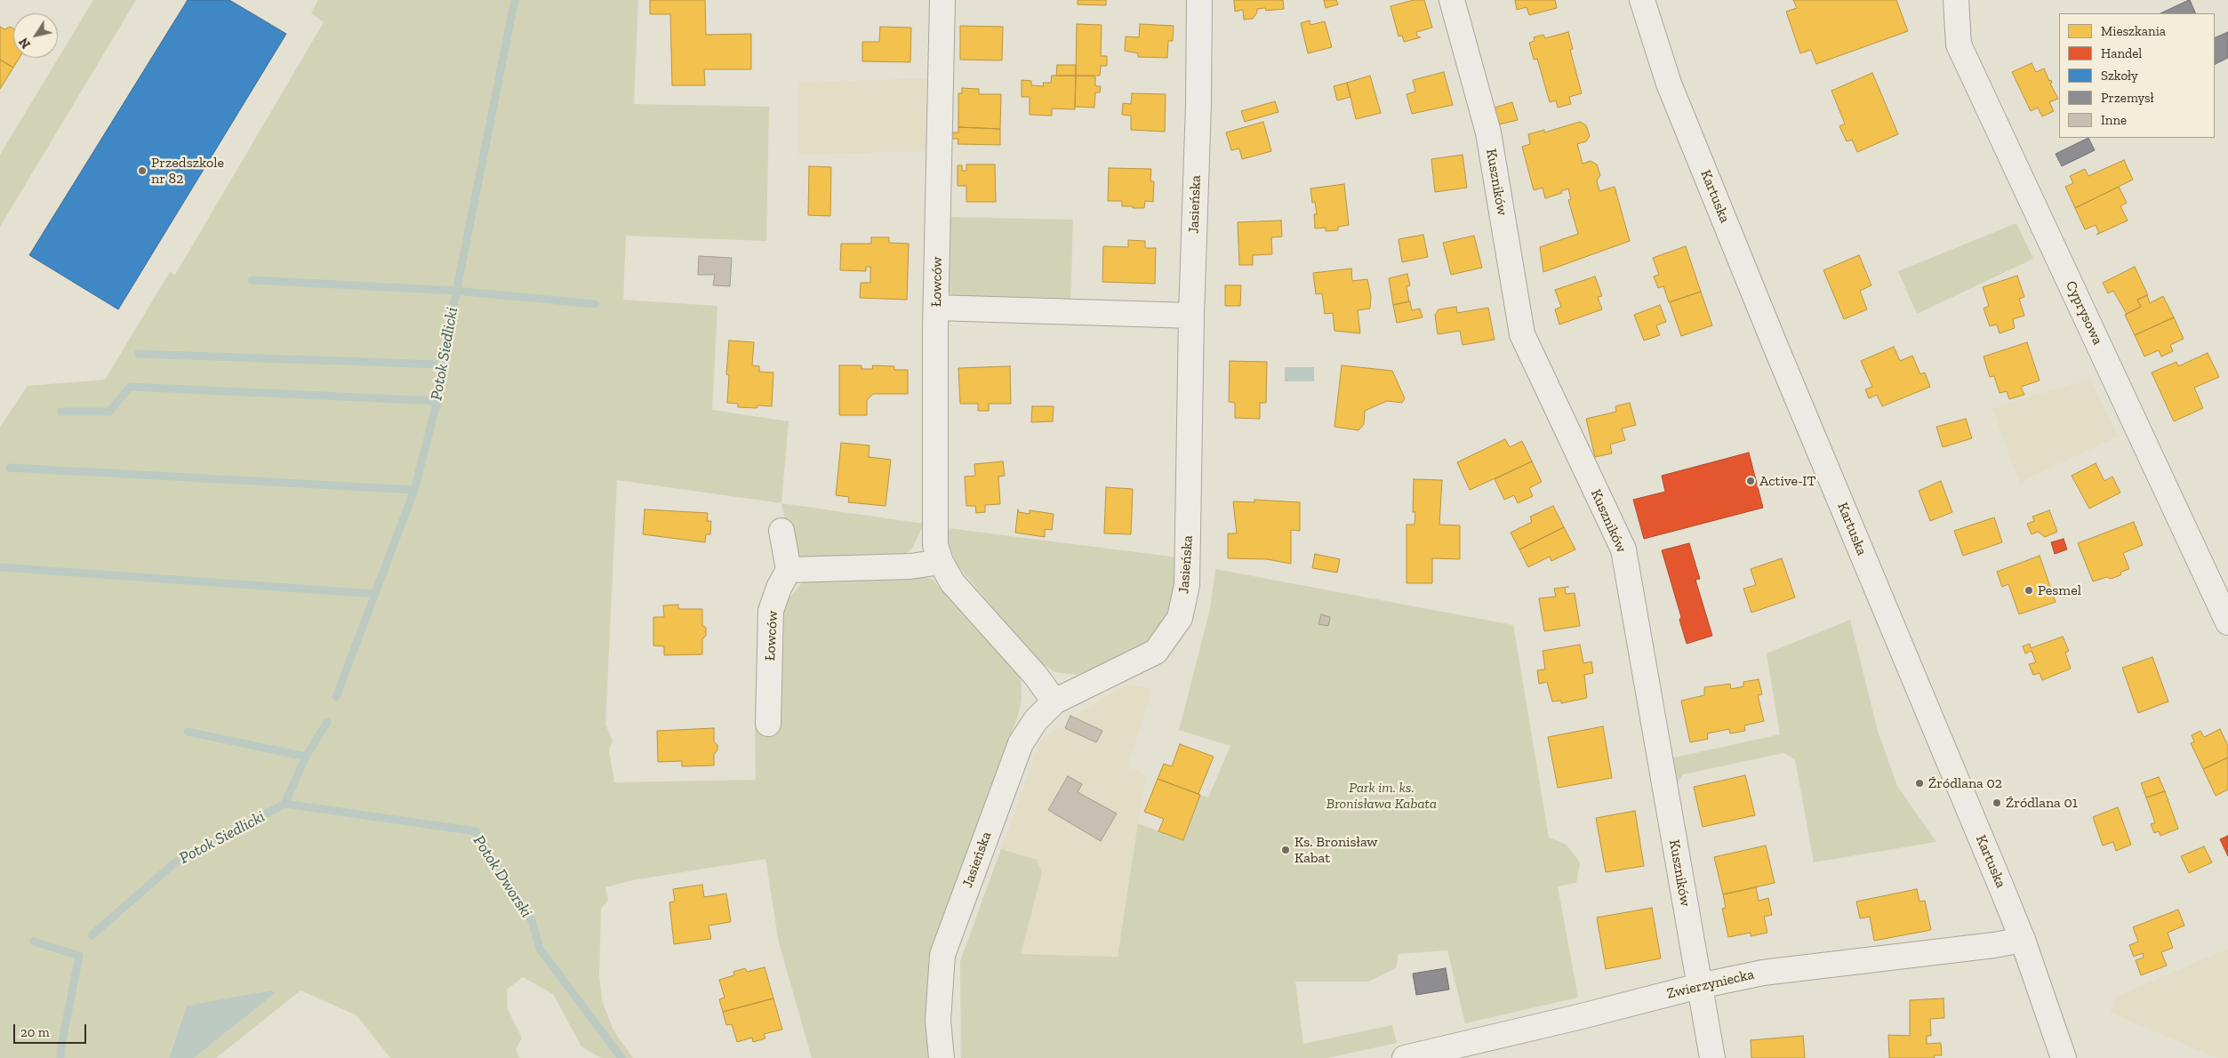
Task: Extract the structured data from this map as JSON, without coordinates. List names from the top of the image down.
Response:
{
  "streets": {
    "street": [
      "Kuszników",
      "Kartuska",
      "Jasieńska",
      "Łowców",
      "Cyprysowa",
      "Zwierzyniecka"
    ]
  },
  "crossings": [
    ["Kuszników", "Zwierzyniecka"],
    ["Kartuska", "Zwierzyniecka"],
    ["Jasieńska", "Łowców"]
  ],
  "water": ["Potok Siedlicki", "Potok Dworski"],
  "parks": ["Park im. ks. Bronisława Kabata"],
  "places": [
    "Przedszkole nr 82",
    "Active-IT",
    "Pesmel",
    "Źródlana 02",
    "Źródlana 01",
    "Ks. Bronisław Kabat"
  ],
  "legend": [
    "Mieszkania",
    "Handel",
    "Szkoły",
    "Przemysł",
    "Inne"
  ],
  "scale_bar": "20 m",
  "north": "bottom left"
}
